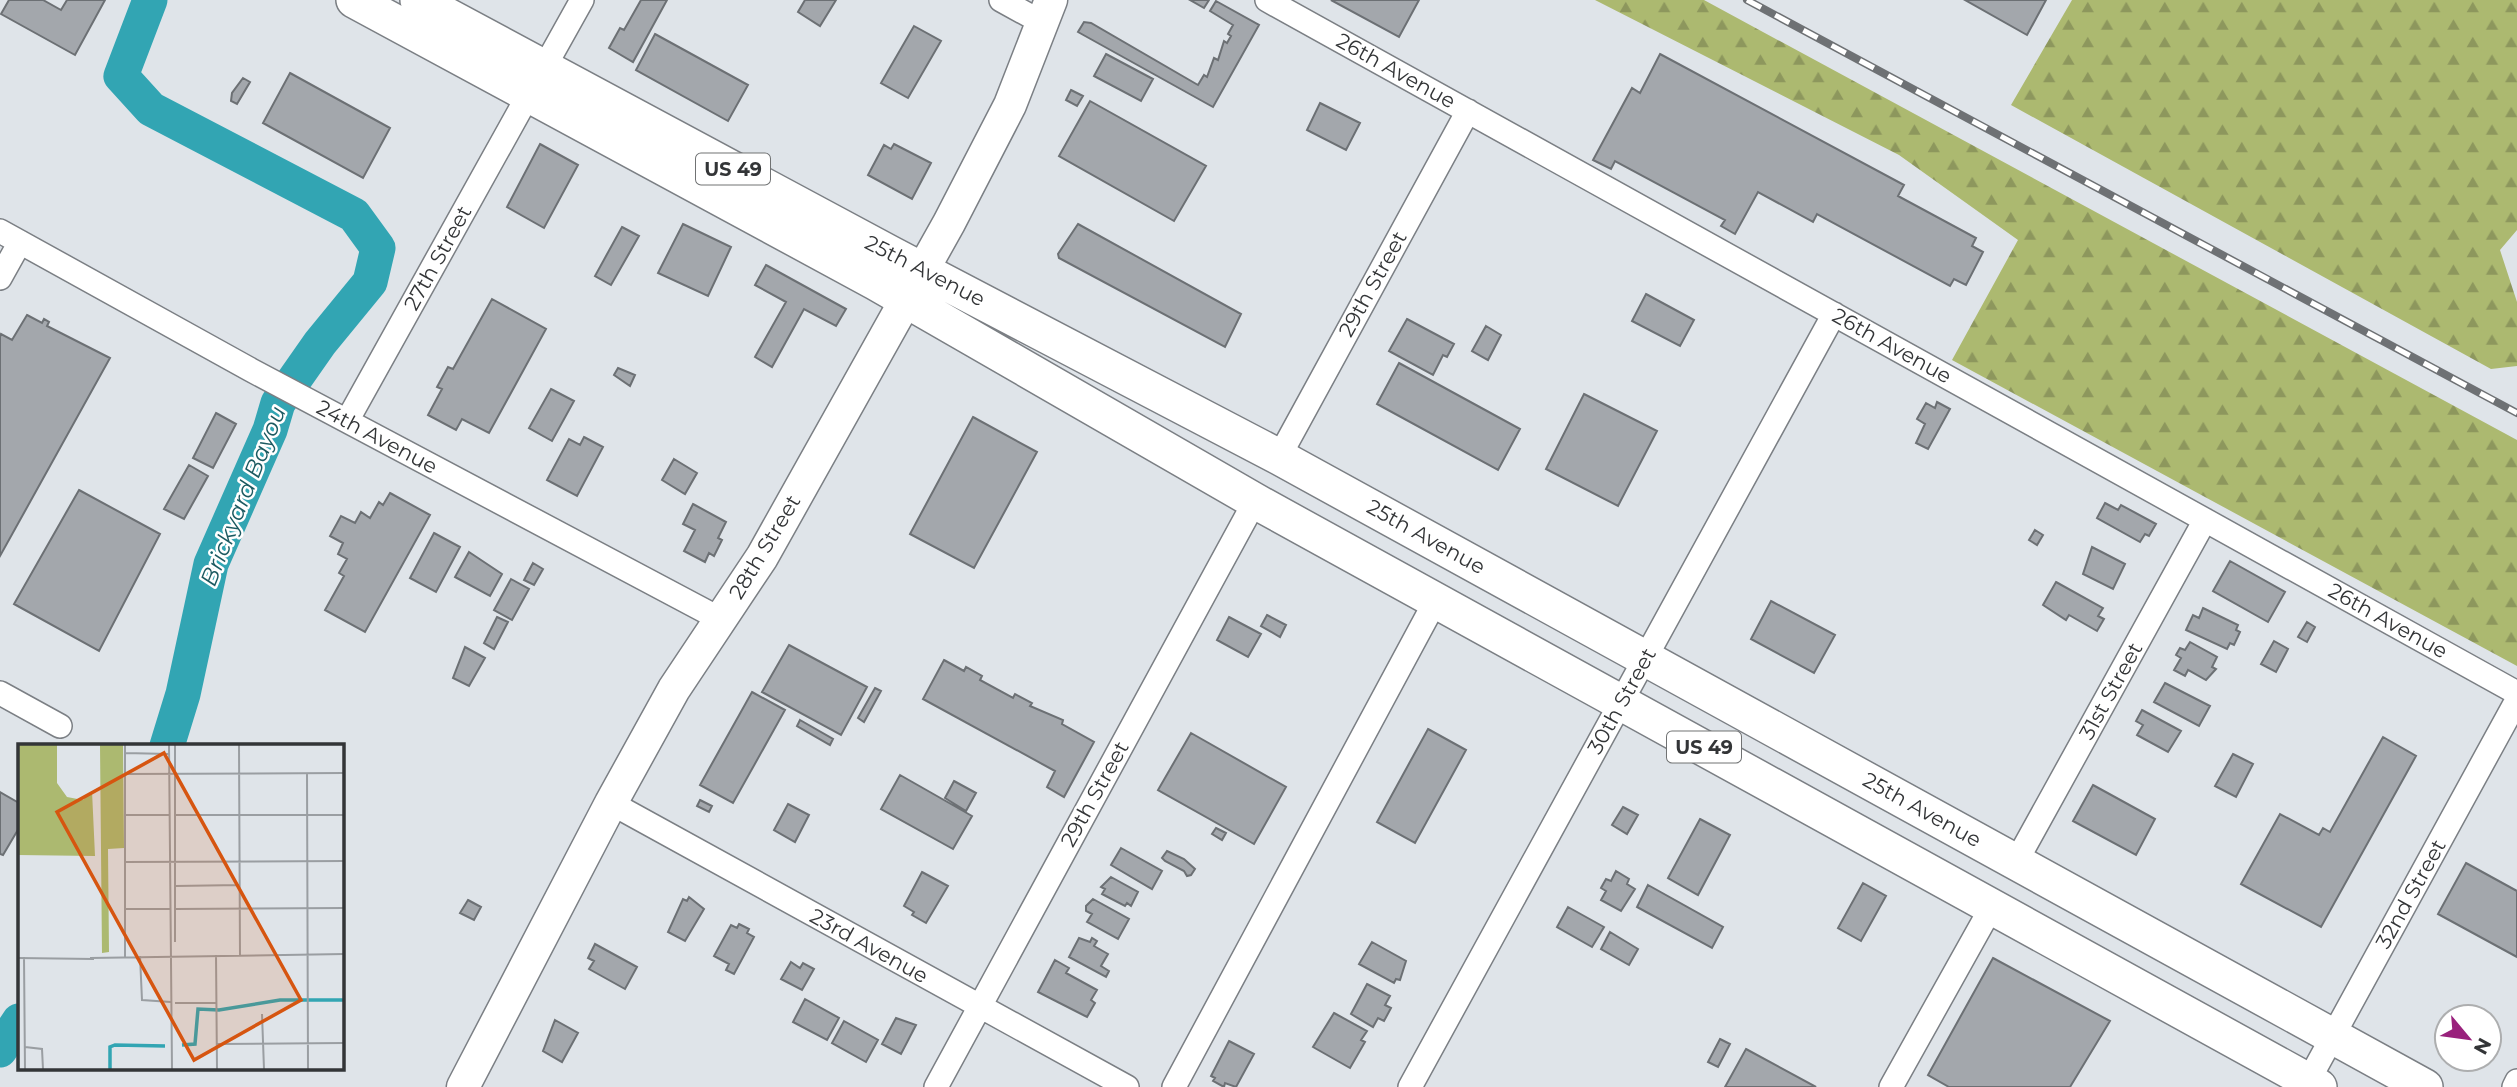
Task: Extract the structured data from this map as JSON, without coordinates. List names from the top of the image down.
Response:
{
  "streets": {
    "main road": ["US 49", "25th Avenue", "28th Street"],
    "street": [
      "26th Avenue",
      "27th Street",
      "29th Street",
      "24th Avenue",
      "31st Street",
      "30th Street",
      "32nd Street",
      "23rd Avenue"
    ]
  },
  "crossings": [
    ["26th Avenue", "29th Street"],
    ["26th Avenue", "31st Street"],
    ["26th Avenue", "30th Street"],
    ["27th Street", "25th Avenue"],
    ["27th Street", "24th Avenue"],
    ["25th Avenue", "29th Street"],
    ["25th Avenue", "28th Street"],
    ["25th Avenue", "31st Street"],
    ["25th Avenue", "30th Street"],
    ["25th Avenue", "32nd Street"],
    ["29th Street", "23rd Avenue"],
    ["24th Avenue", "28th Street"],
    ["28th Street", "23rd Avenue"]
  ],
  "water": ["Brickyard Bayou"],
  "north": "bottom right"
}
